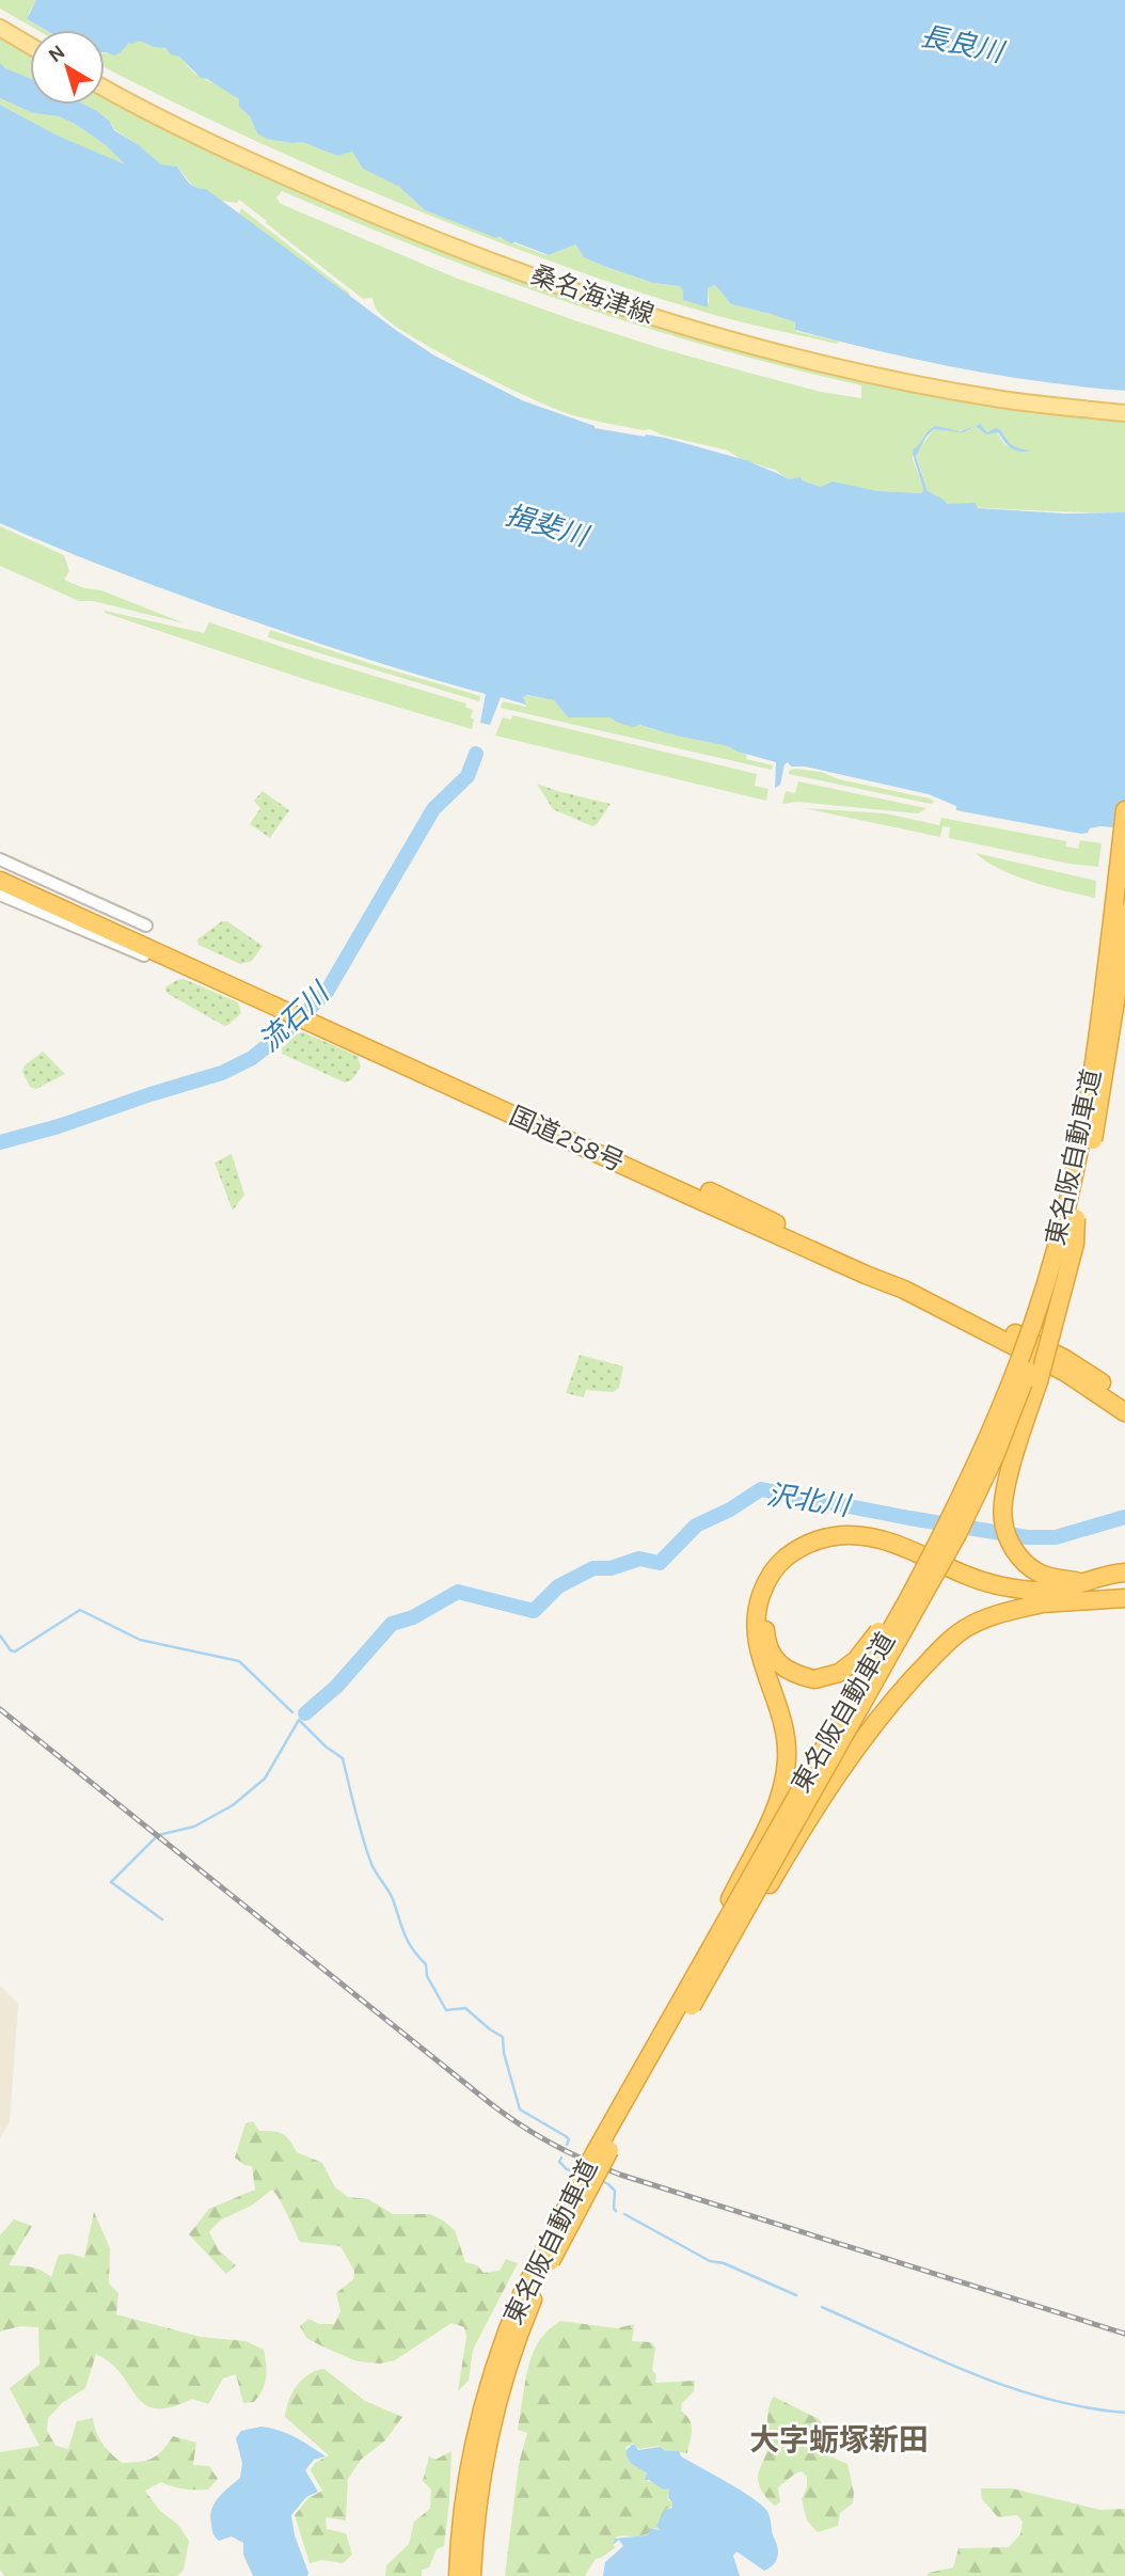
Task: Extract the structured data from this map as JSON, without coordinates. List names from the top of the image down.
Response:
{
  "streets": {
    "highway": ["国道258号", "東名阪自動車道"],
    "main road": ["桑名海津線"]
  },
  "districts": ["大字蛎塚新田"],
  "water": [
    "長良川",
    "揖斐川",
    "流石川",
    "沢北川"
  ],
  "north": "top left"
}
